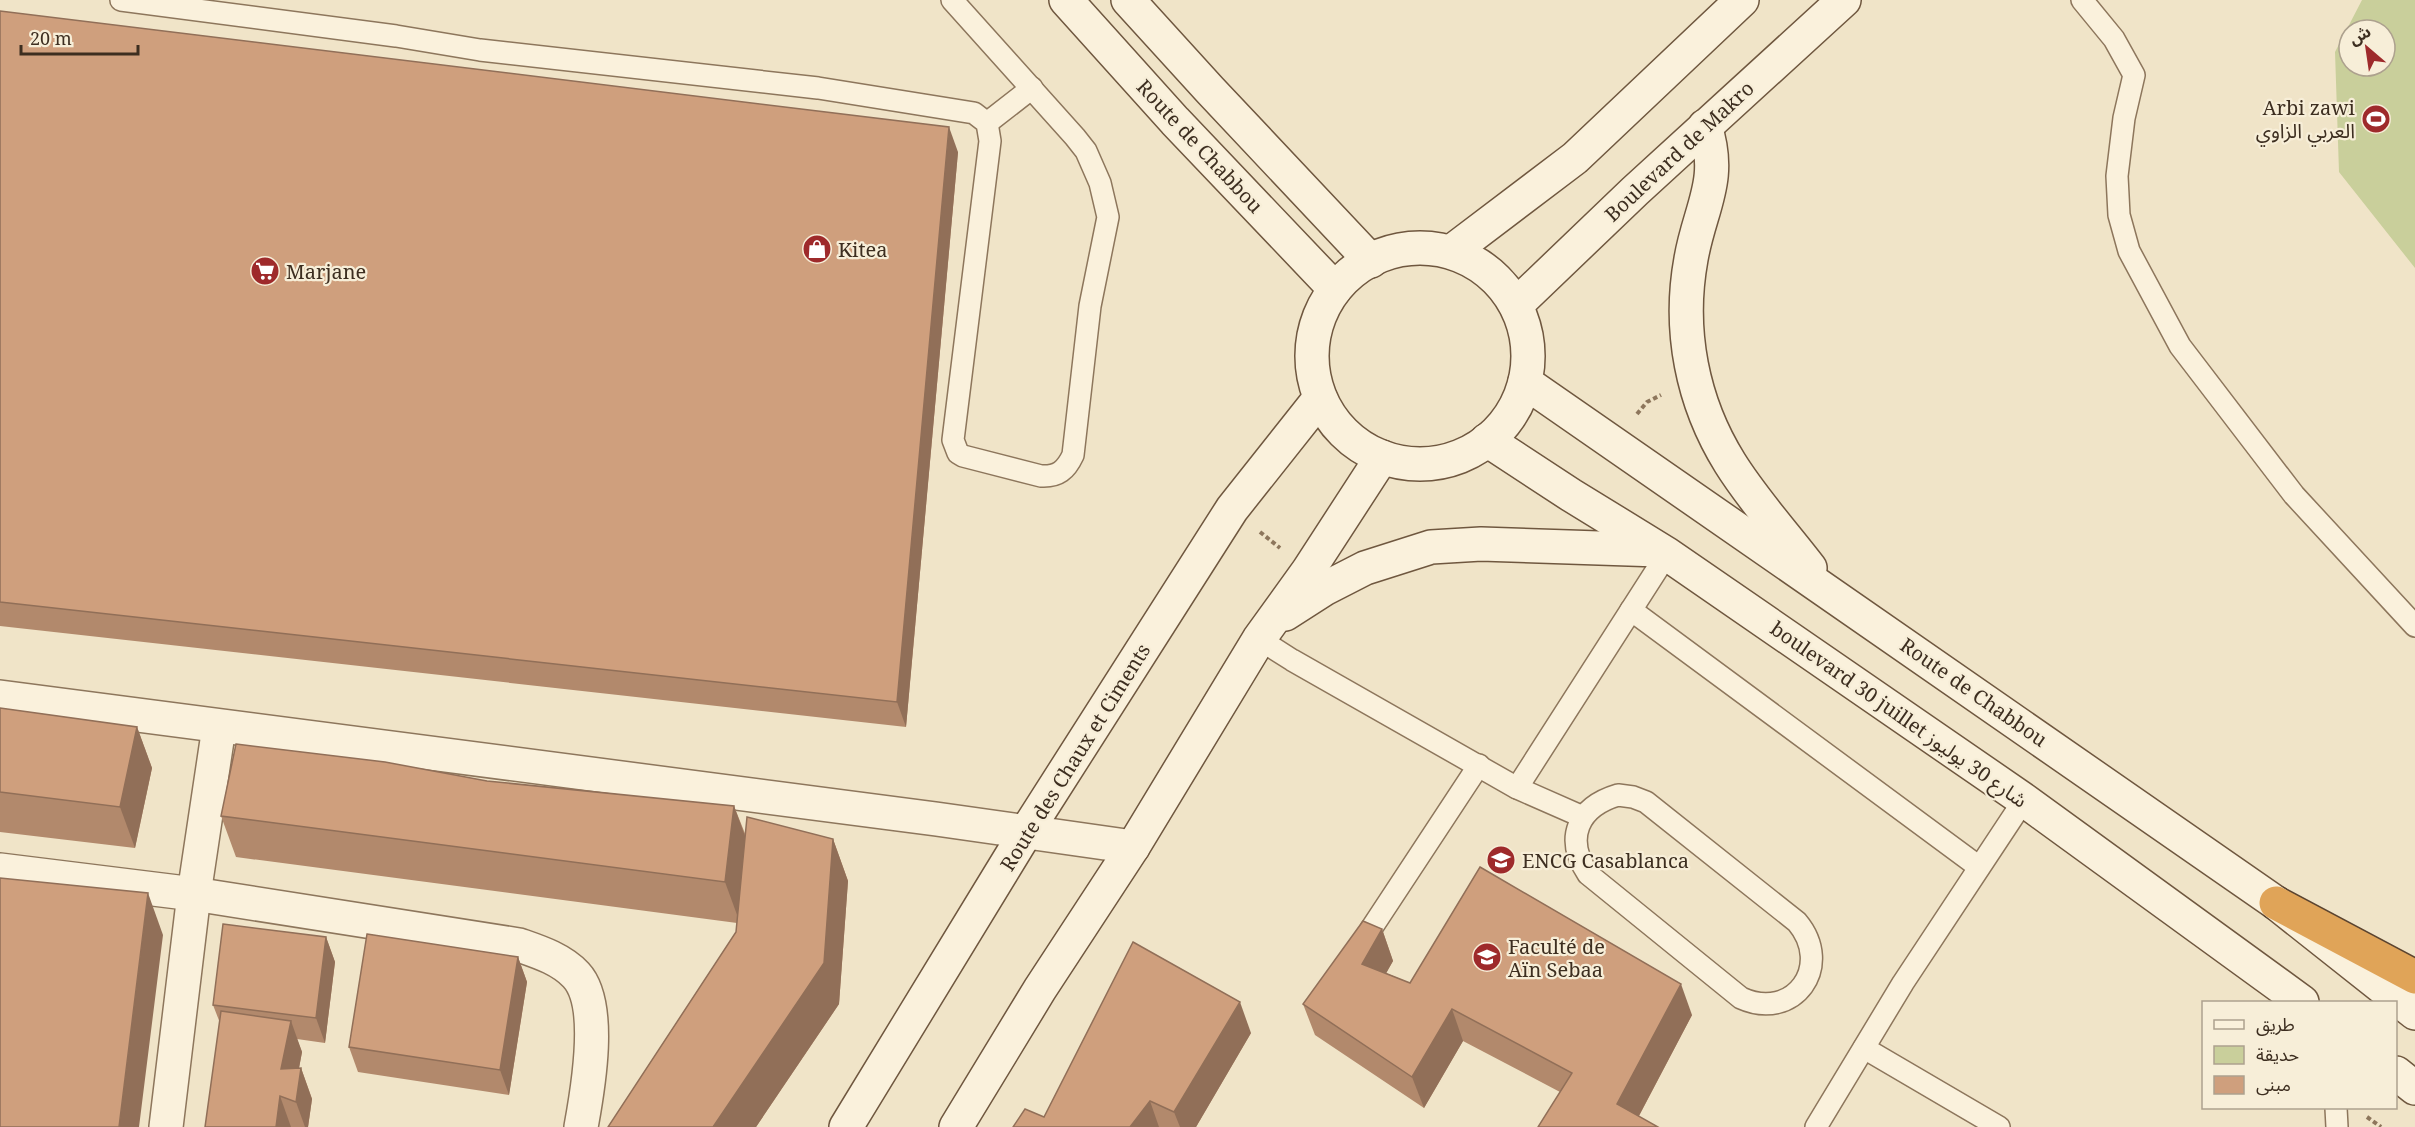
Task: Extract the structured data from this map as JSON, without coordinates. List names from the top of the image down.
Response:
{
  "streets": {
    "street": [
      "Route de Chabbou",
      "Boulevard de Makro",
      "boulevard 30 juillet شارع 30 يوليوز",
      "Route des Chaux et Ciments"
    ]
  },
  "places": {
    "sports": ["Arbi zawi العربي الزاوي"],
    "shop": ["Kitea"],
    "supermarket": ["Marjane"],
    "school or university": ["ENCG Casablanca", "Faculté de Aïn Sebaa"]
  },
  "legend": ["طريق", "حديقة", "مبنى"],
  "scale_bar": "20 m",
  "north": "top left"
}
